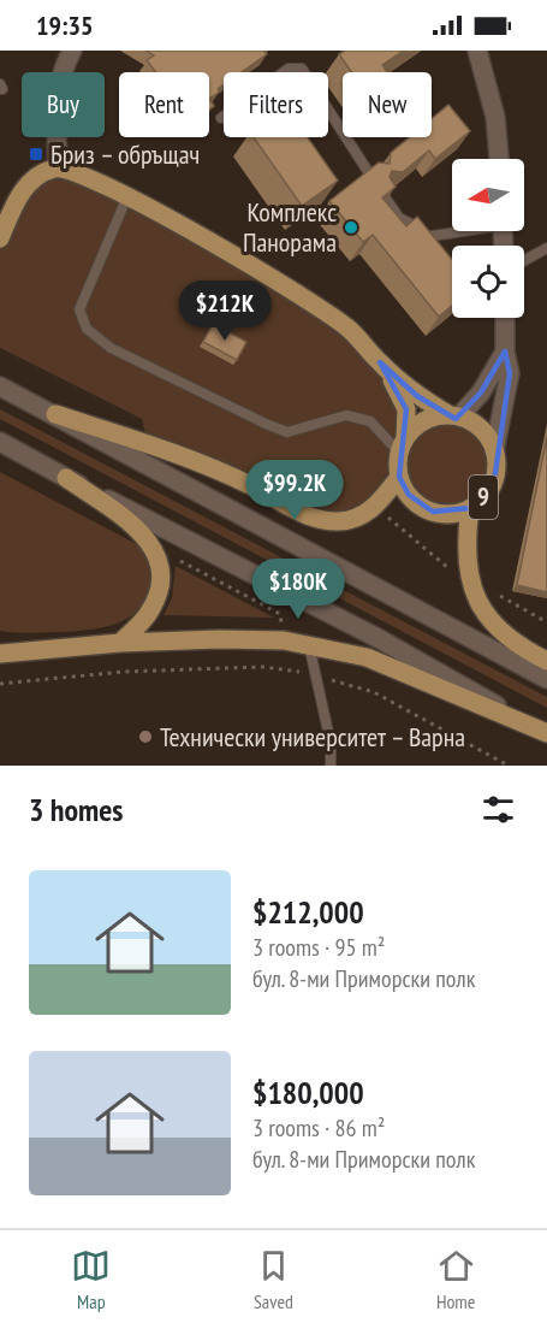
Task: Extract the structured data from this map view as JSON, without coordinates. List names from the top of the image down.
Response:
{
  "streets": {
    "main road": ["9"]
  },
  "places": {
    "transit": ["Бриз – обръщач"],
    "other": ["Комплекс Панорама", "Технически университет – Варна"]
  },
  "north": "left",
  "page": {
    "status": "19:35",
    "chip": [
      "Buy",
      "Rent",
      "Filters",
      "New"
    ],
    "price": ["$212K", "$99.2K", "$180K"],
    "heading": "3 homes",
    "list": [
      {
        "name": "$212,000",
        "note": "3 rooms · 95 m² · бул. 8-ми Приморски полк"
      },
      {
        "name": "$180,000",
        "note": "3 rooms · 86 m² · бул. 8-ми Приморски полк"
      }
    ],
    "tabs": ["Map", "Saved", "Home"]
  }
}
